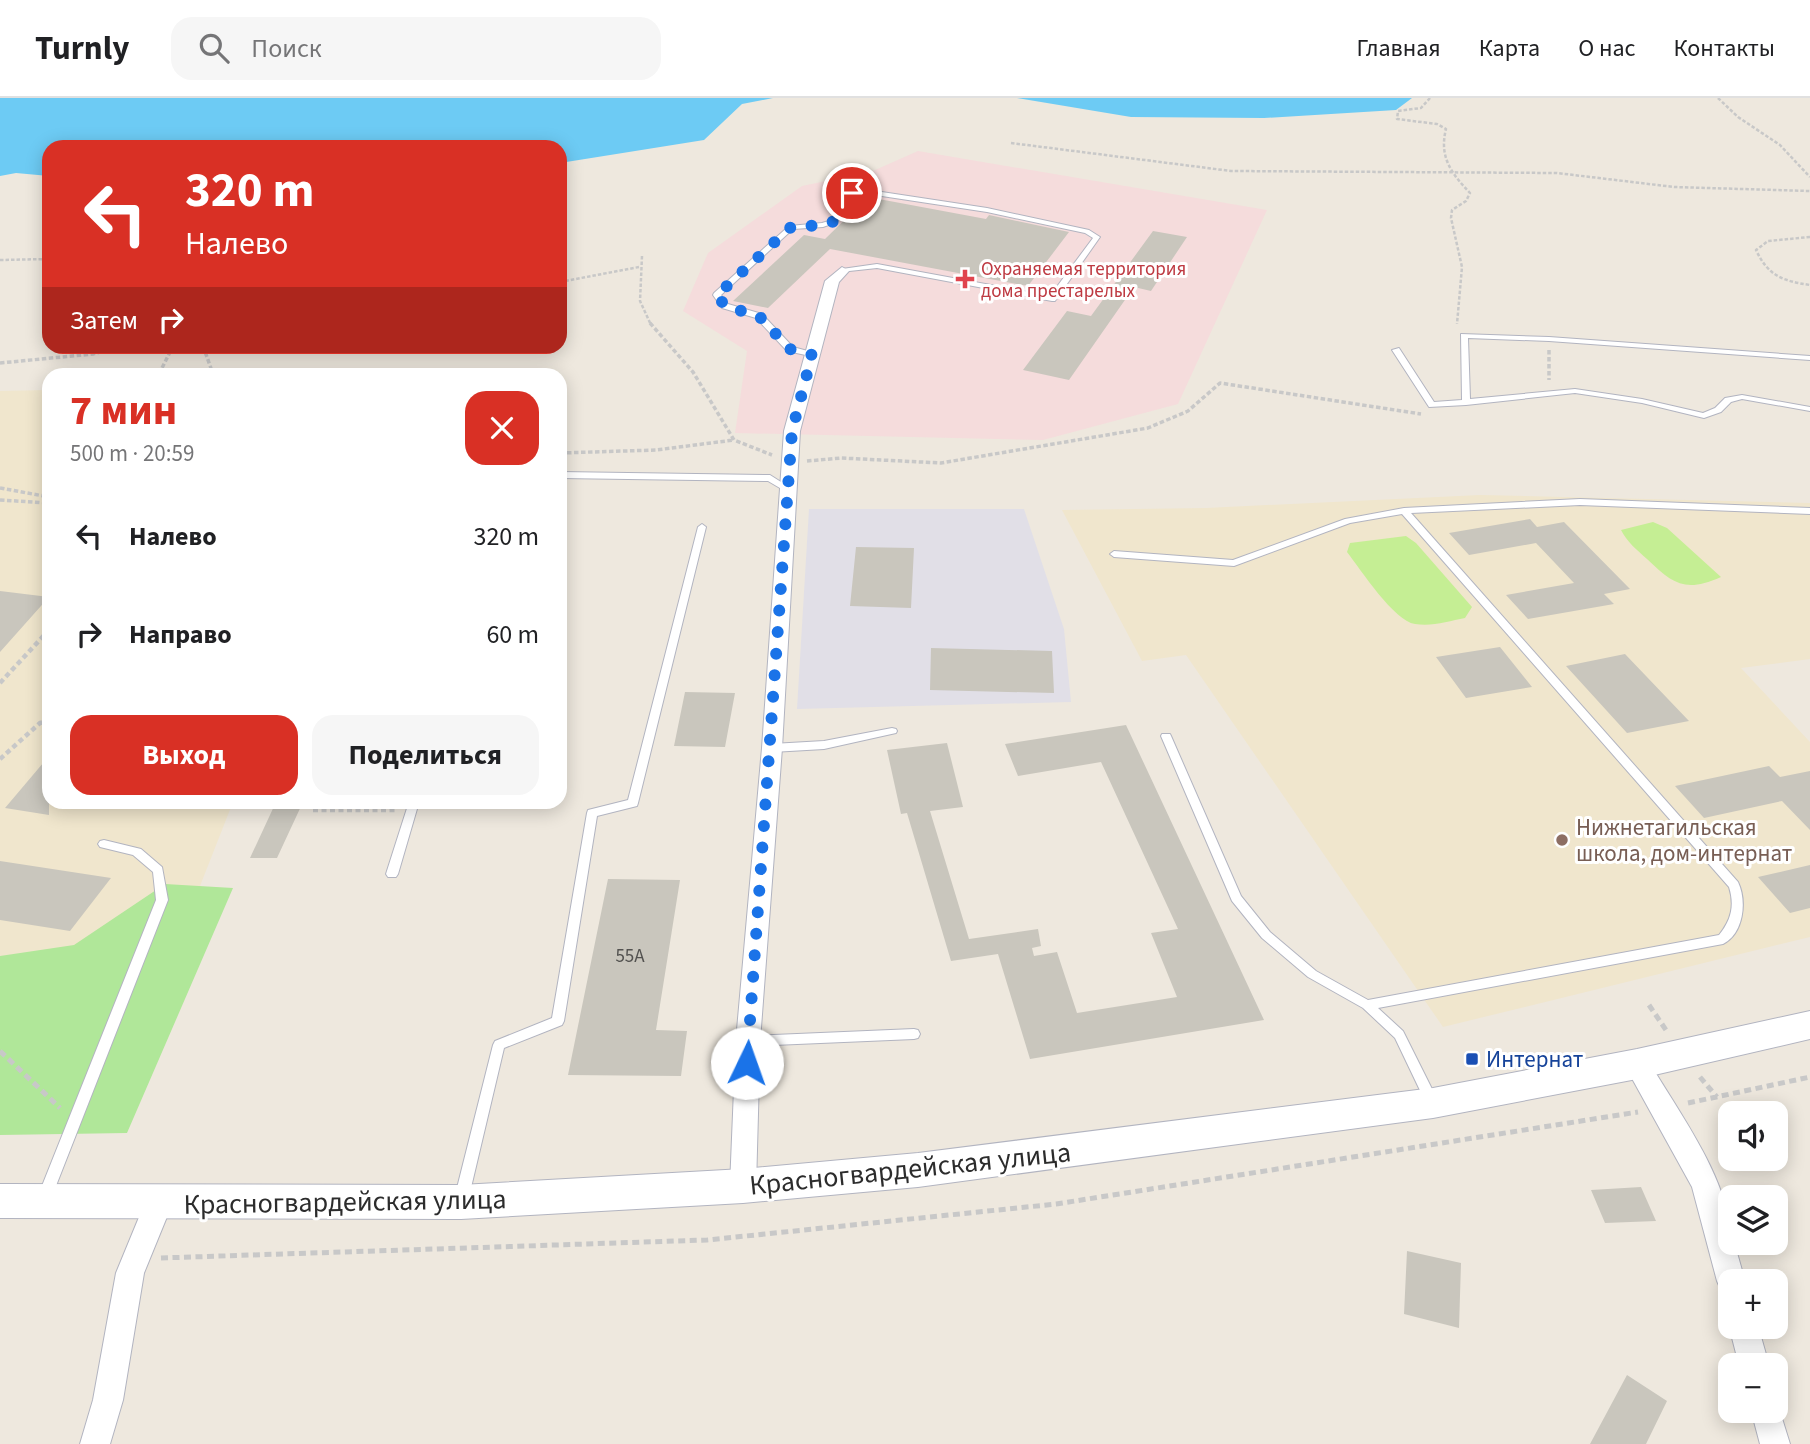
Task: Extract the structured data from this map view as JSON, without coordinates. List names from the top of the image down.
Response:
{
  "streets": {
    "main road": ["Красногвардейская улица"]
  },
  "places": {
    "health": ["Охраняемая территория дома престарелых"],
    "other": ["Нижнетагильская школа, дом-интернат"],
    "transit": ["Интернат"]
  },
  "house_numbers": ["55A"],
  "page": {
    "header": "Turnly",
    "search": "Поиск",
    "nav": [
      "Главная",
      "Карта",
      "О нас",
      "Контакты"
    ],
    "turn": ["320 m", "Налево"],
    "then": "Затем",
    "heading": ["7 мин", "500 m · 20:59"],
    "list": [
      {
        "name": "Налево",
        "value": "320 m"
      },
      {
        "name": "Направо",
        "value": "60 m"
      }
    ],
    "buttons": ["Выход", "Поделиться"],
    "map_buttons": ["+", "−"]
  }
}
